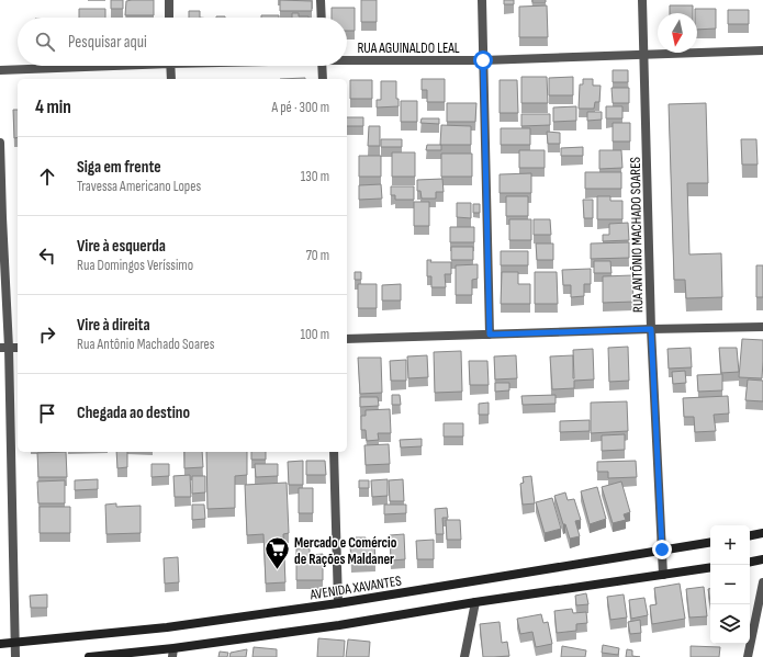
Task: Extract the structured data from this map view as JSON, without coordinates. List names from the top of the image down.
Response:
{
  "streets": {
    "main road": ["AVENIDA XAVANTES"],
    "street": ["RUA AGUINALDO LEAL", "RUA ANTÔNIO MACHADO SOARES"]
  },
  "crossings": [
    ["RUA AGUINALDO LEAL", "RUA ANTÔNIO MACHADO SOARES"],
    ["RUA ANTÔNIO MACHADO SOARES", "AVENIDA XAVANTES"]
  ],
  "places": {
    "supermarket": ["Mercado e Comércio de Rações Maldaner"]
  },
  "north": "bottom",
  "page": {
    "search": "Pesquisar aqui",
    "heading": ["4 min", "A pé · 300 m"],
    "list": [
      ["Siga em frente", "Travessa Americano Lopes", "130 m"],
      ["Vire à esquerda", "Rua Domingos Veríssimo", "70 m"],
      ["Vire à direita", "Rua Antônio Machado Soares", "100 m"],
      "Chegada ao destino"
    ],
    "map_buttons": ["+", "−"]
  }
}
